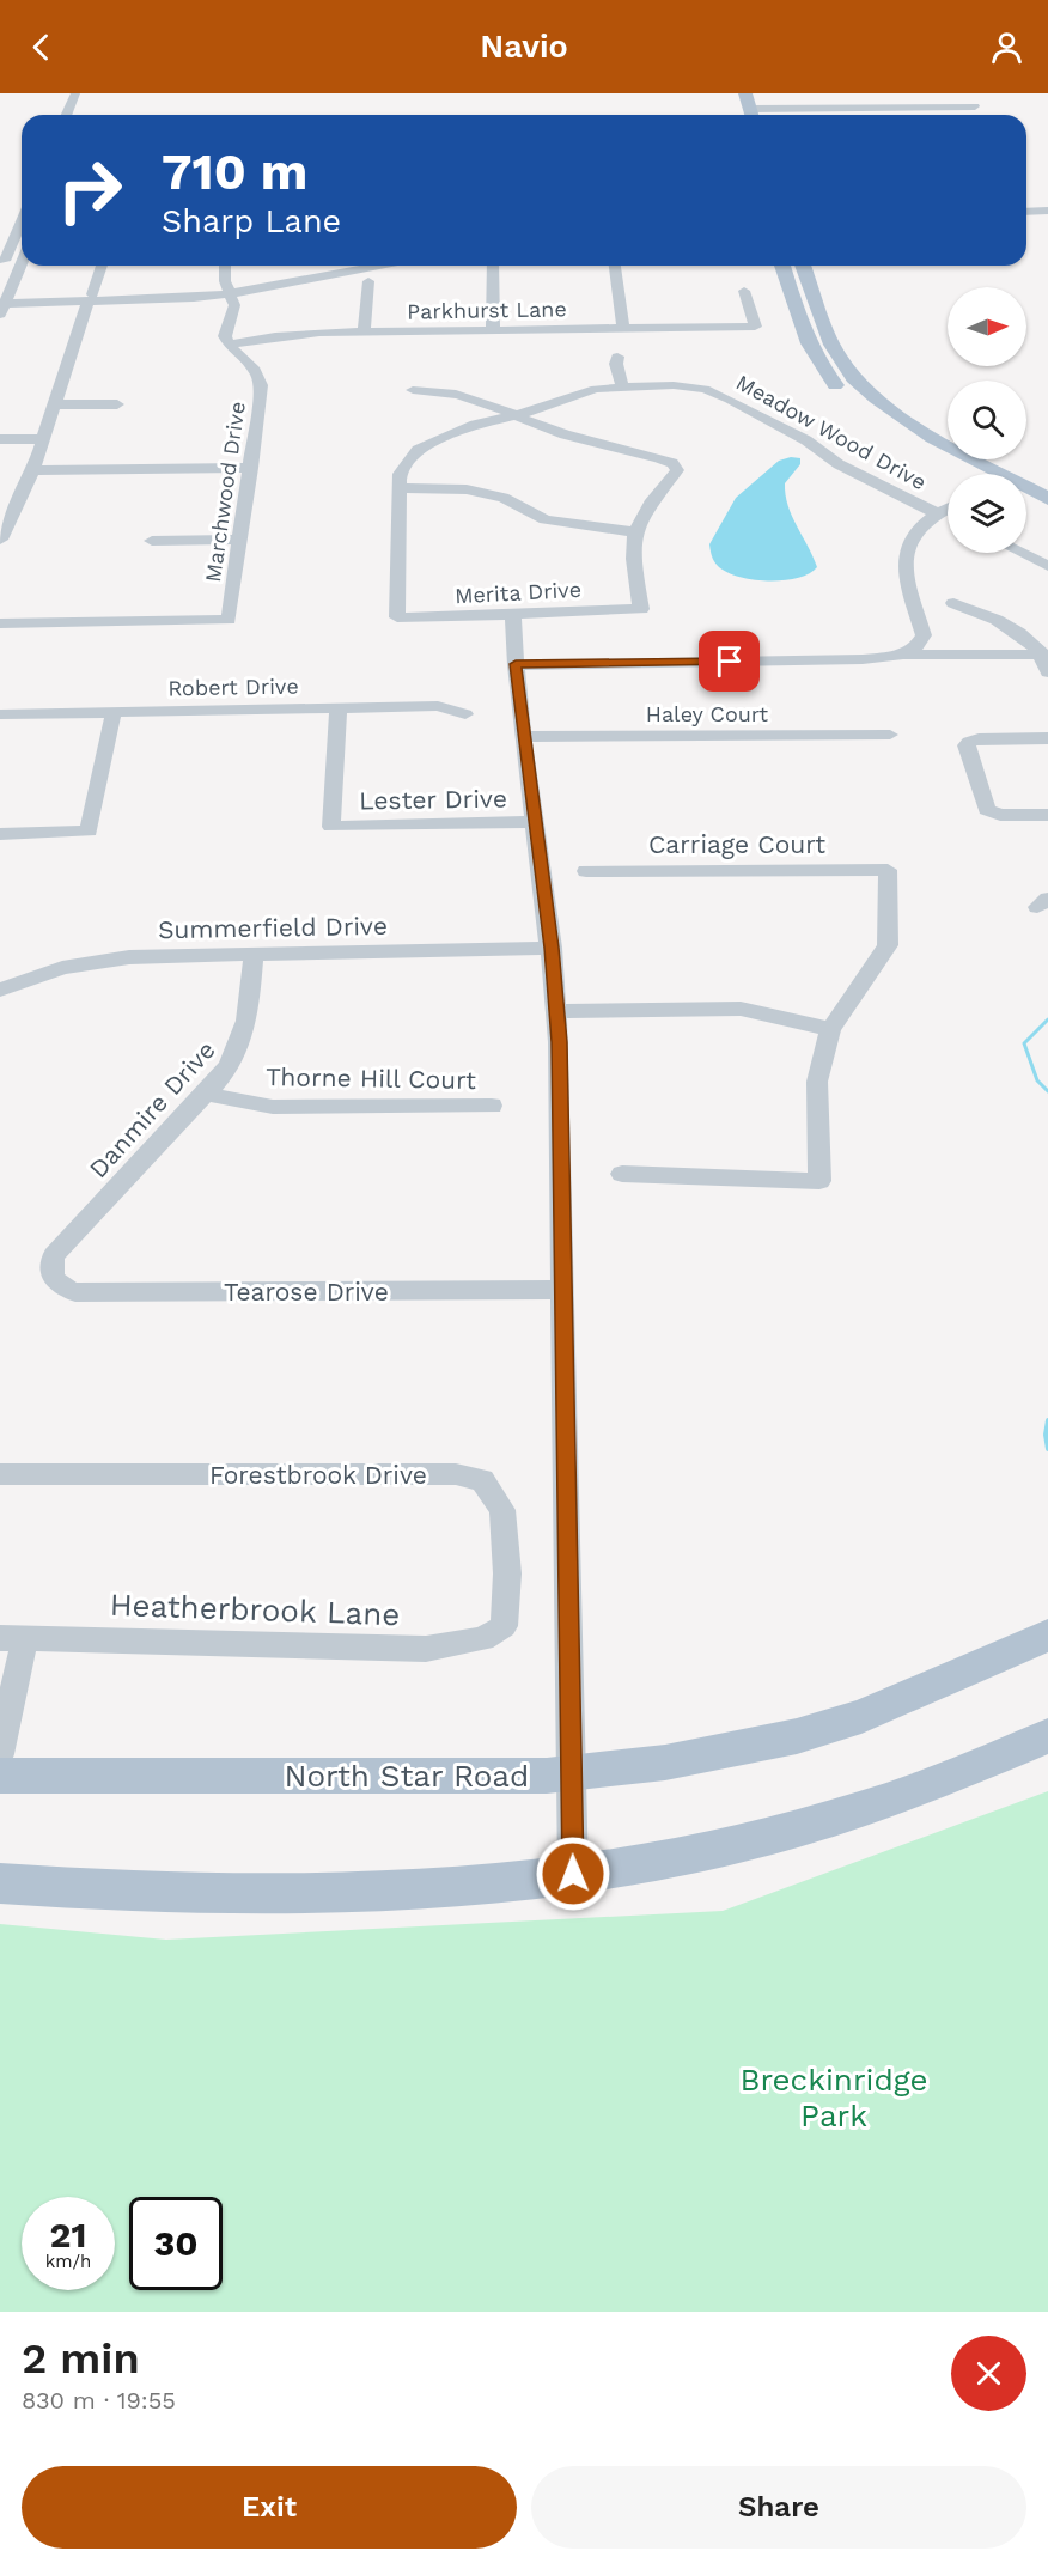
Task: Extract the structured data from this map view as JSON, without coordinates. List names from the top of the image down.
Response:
{
  "streets": {
    "main road": ["North Star Road"],
    "street": [
      "Parkhurst Lane",
      "Meadow Wood Drive",
      "Marchwood Drive",
      "Merita Drive",
      "Robert Drive",
      "Haley Court",
      "Lester Drive",
      "Carriage Court",
      "Summerfield Drive",
      "Thorne Hill Court",
      "Danmire Drive",
      "Tearose Drive",
      "Forestbrook Drive",
      "Heatherbrook Lane"
    ]
  },
  "crossings": [
    ["Parkhurst Lane", "Marchwood Drive"],
    ["Meadow Wood Drive", "Merita Drive"],
    ["Robert Drive", "Lester Drive"],
    ["Summerfield Drive", "Danmire Drive"],
    ["Thorne Hill Court", "Danmire Drive"],
    ["Danmire Drive", "Tearose Drive"],
    ["Forestbrook Drive", "Heatherbrook Lane"]
  ],
  "parks": ["Breckinridge Park"],
  "north": "right",
  "page": {
    "header": "Navio",
    "turn": ["710 m", "Sharp Lane"],
    "speed": "21 km/h",
    "limit": "30",
    "heading": ["2 min", "830 m · 19:55"],
    "buttons": ["Exit", "Share"]
  }
}
